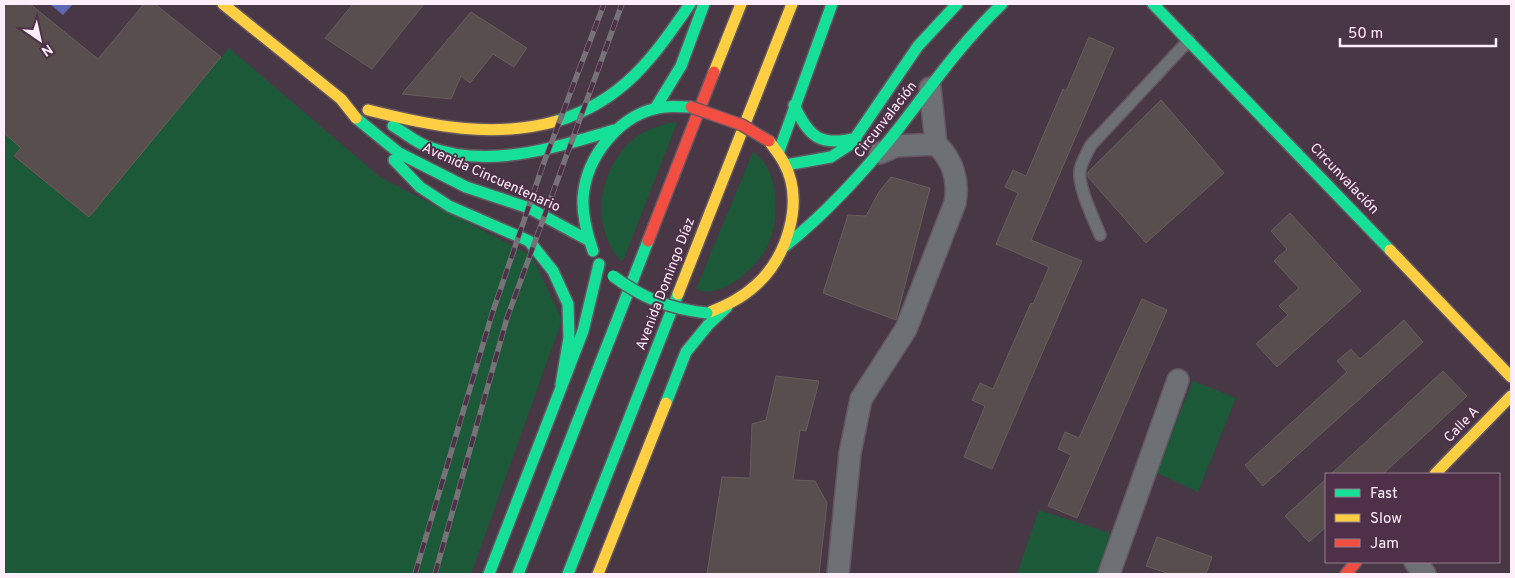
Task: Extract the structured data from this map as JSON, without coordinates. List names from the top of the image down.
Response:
{
  "streets": {
    "main road": [
      "Circunvalación",
      "Avenida Cincuentenario",
      "Avenida Domingo Díaz",
      "Calle A"
    ]
  },
  "legend": ["Fast", "Slow", "Jam"],
  "scale_bar": "50 m",
  "north": "bottom right"
}
